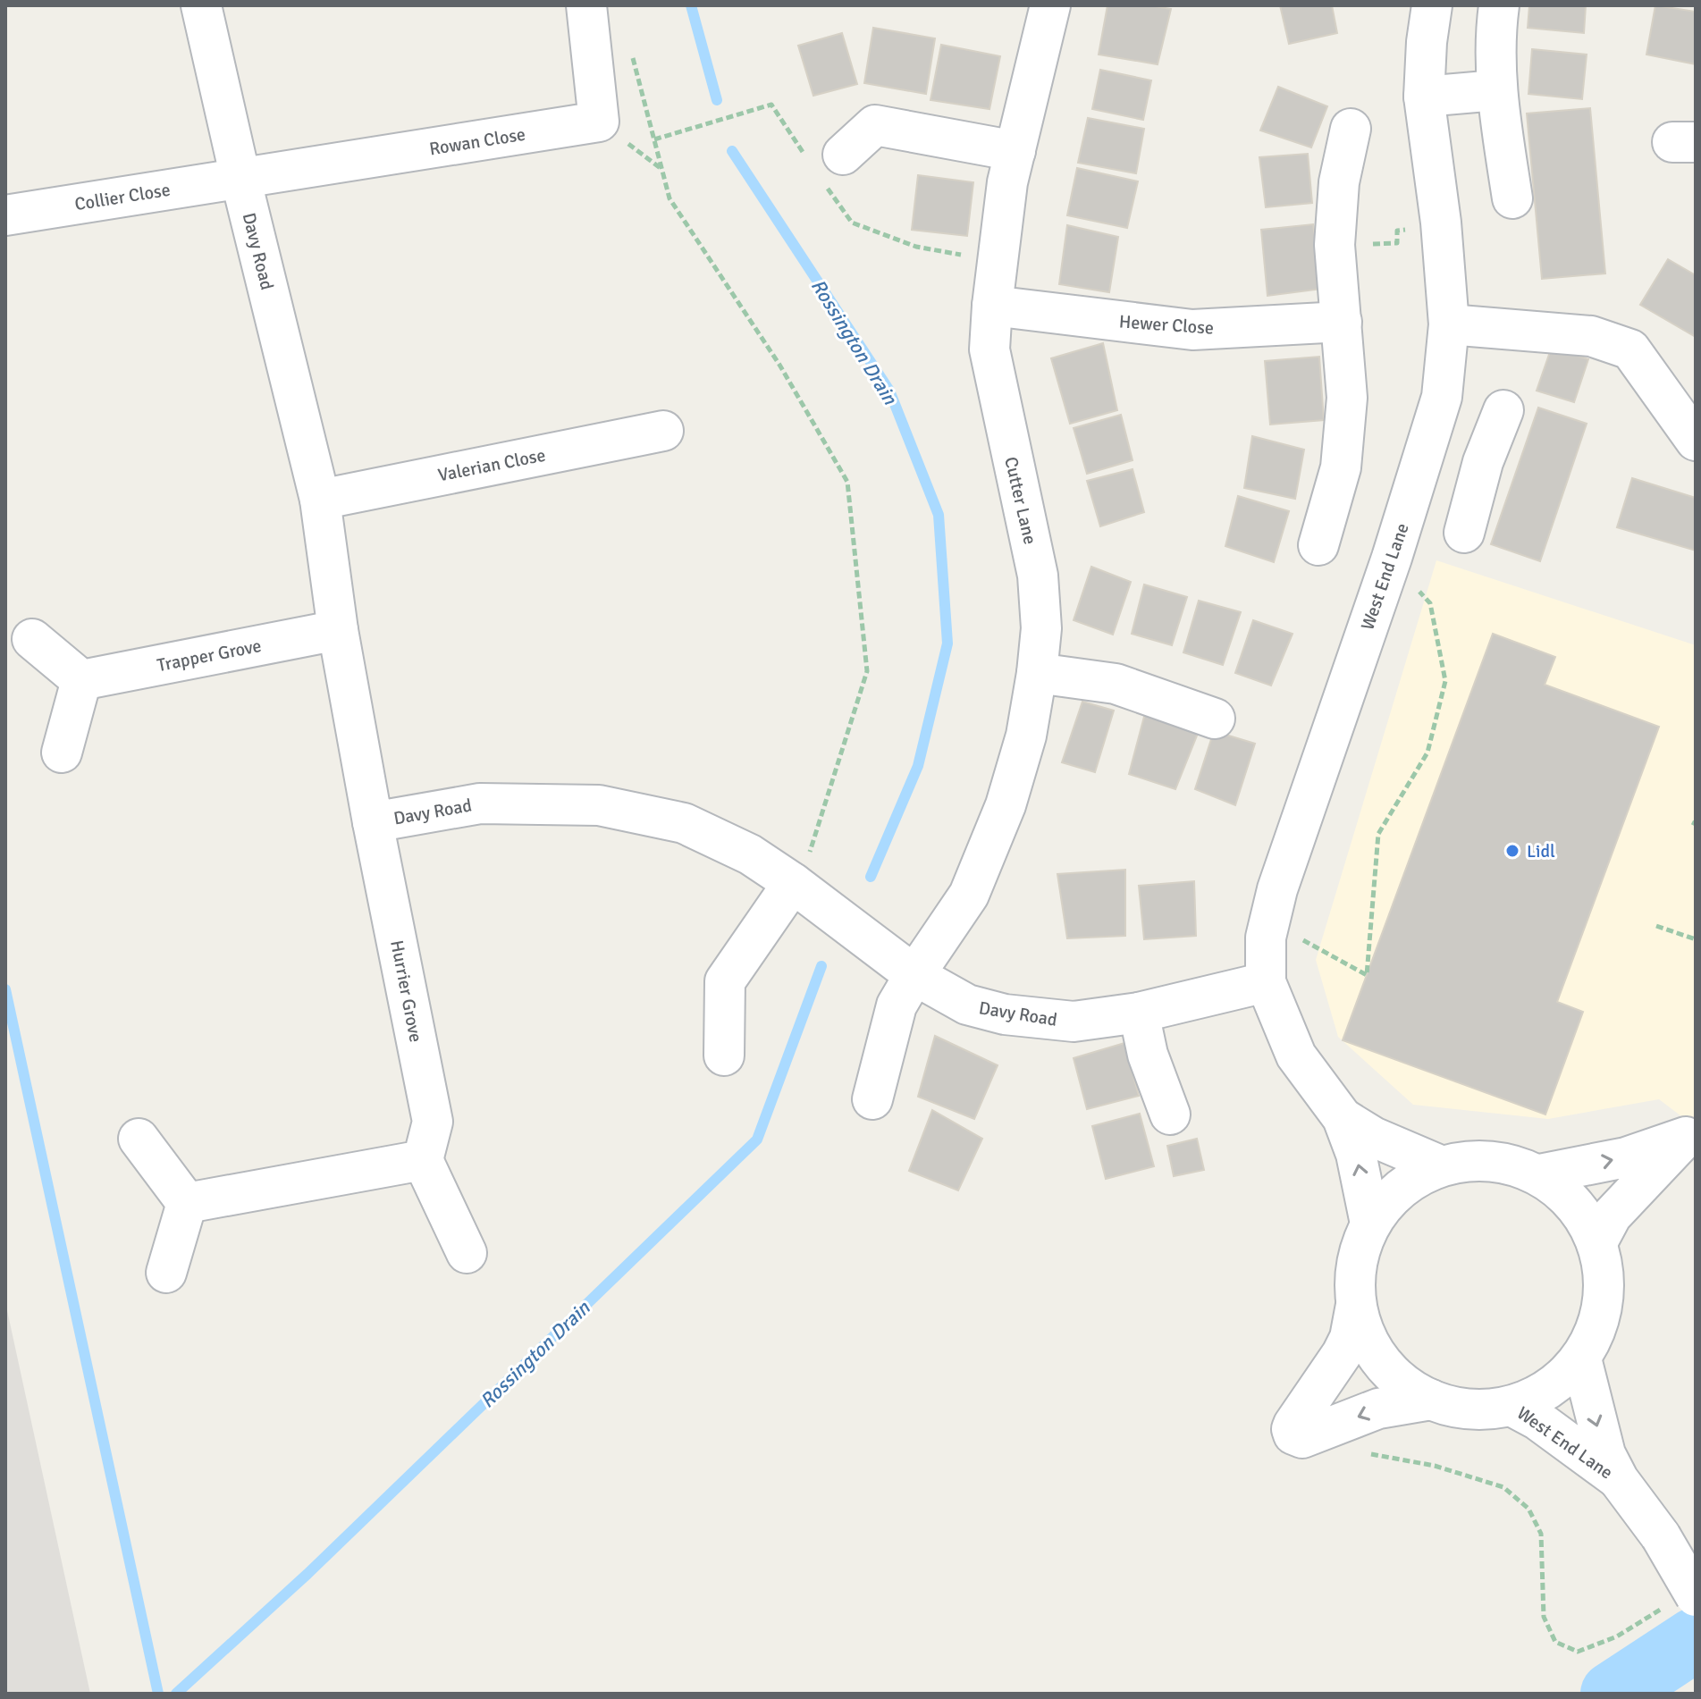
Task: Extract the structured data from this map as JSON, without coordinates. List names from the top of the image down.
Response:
{
  "streets": {
    "street": [
      "Rowan Close",
      "Collier Close",
      "Davy Road",
      "Hewer Close",
      "Valerian Close",
      "Cutter Lane",
      "West End Lane",
      "Trapper Grove",
      "Hurrier Grove"
    ]
  },
  "crossings": [
    ["Rowan Close", "Collier Close"],
    ["Rowan Close", "Davy Road"],
    ["Collier Close", "Davy Road"],
    ["Davy Road", "Valerian Close"],
    ["Davy Road", "Cutter Lane"],
    ["Davy Road", "West End Lane"],
    ["Davy Road", "Trapper Grove"],
    ["Davy Road", "Hurrier Grove"],
    ["Hewer Close", "Cutter Lane"]
  ],
  "water": ["Rossington Drain"],
  "places": ["Lidl"]
}
